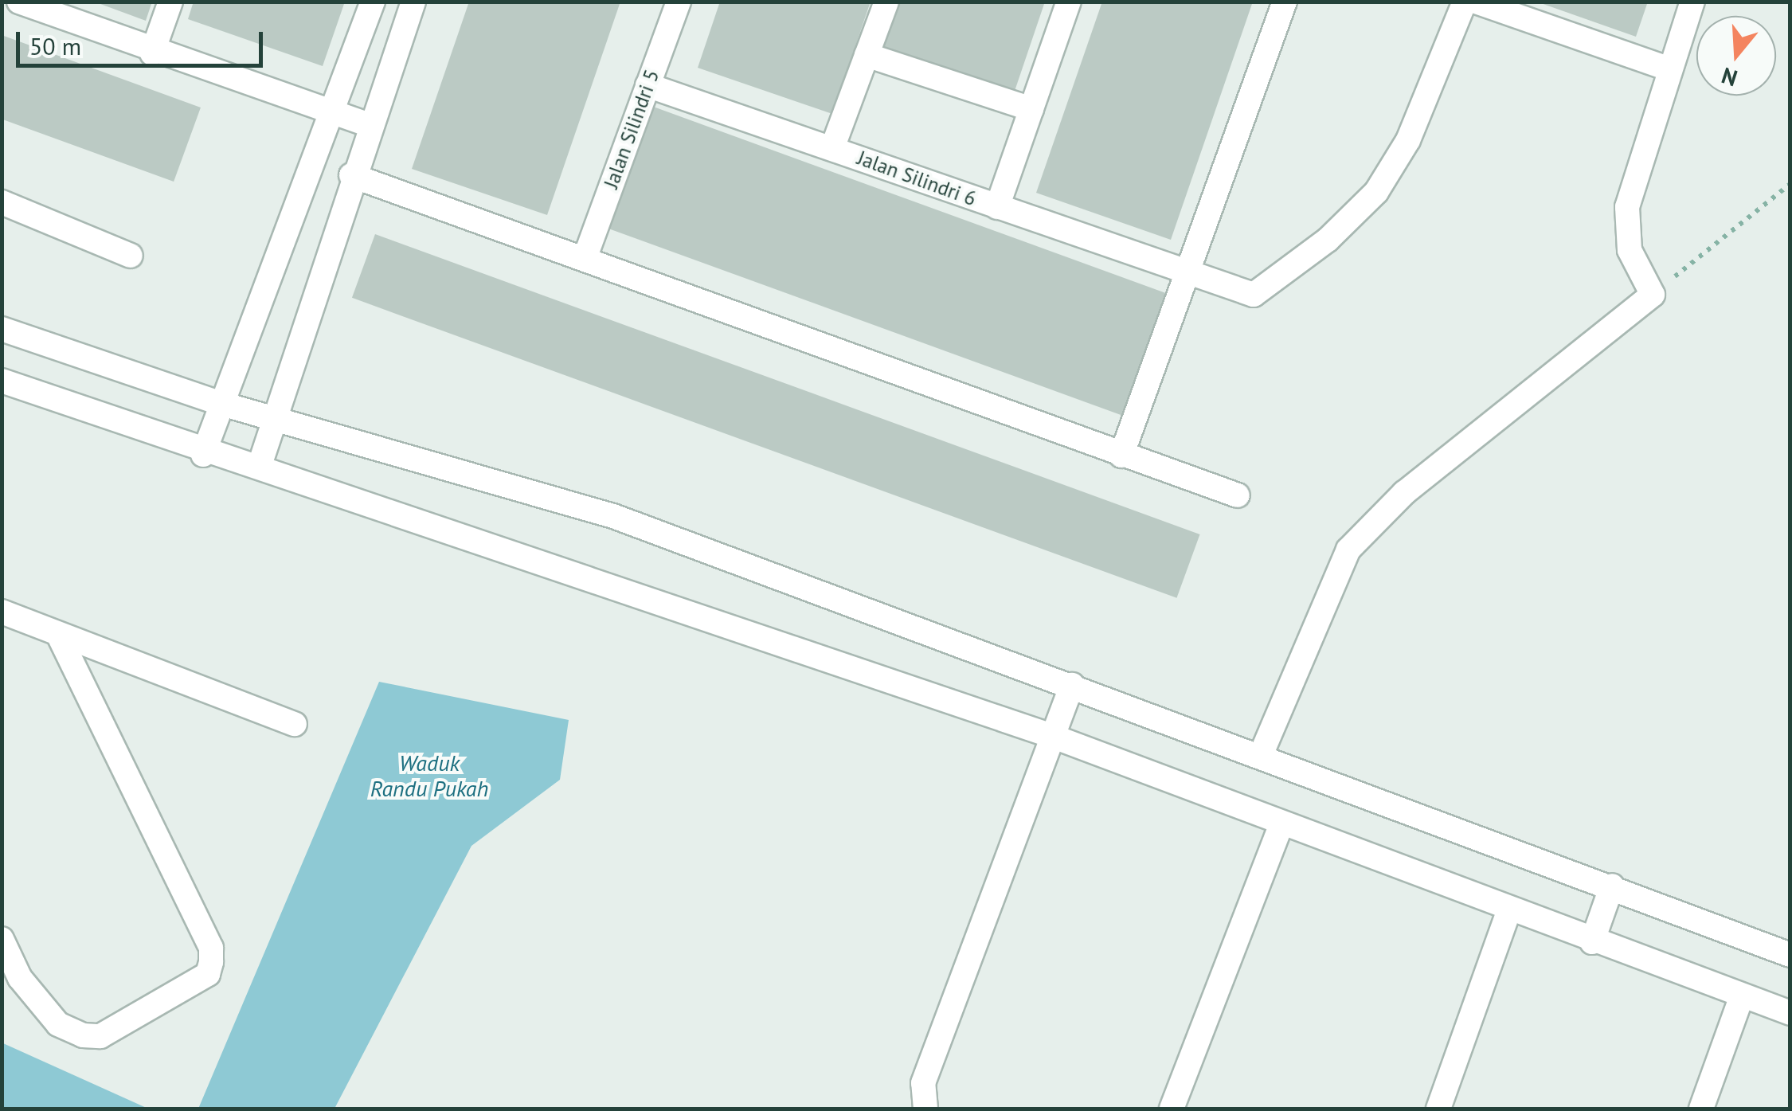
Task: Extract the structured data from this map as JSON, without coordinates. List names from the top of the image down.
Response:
{
  "streets": {
    "street": ["Jalan Silindri 5", "Jalan Silindri 6"]
  },
  "crossings": [
    ["Jalan Silindri 5", "Jalan Silindri 6"]
  ],
  "water": ["Waduk Randu Pukah"],
  "scale_bar": "50 m",
  "north": "bottom"
}
